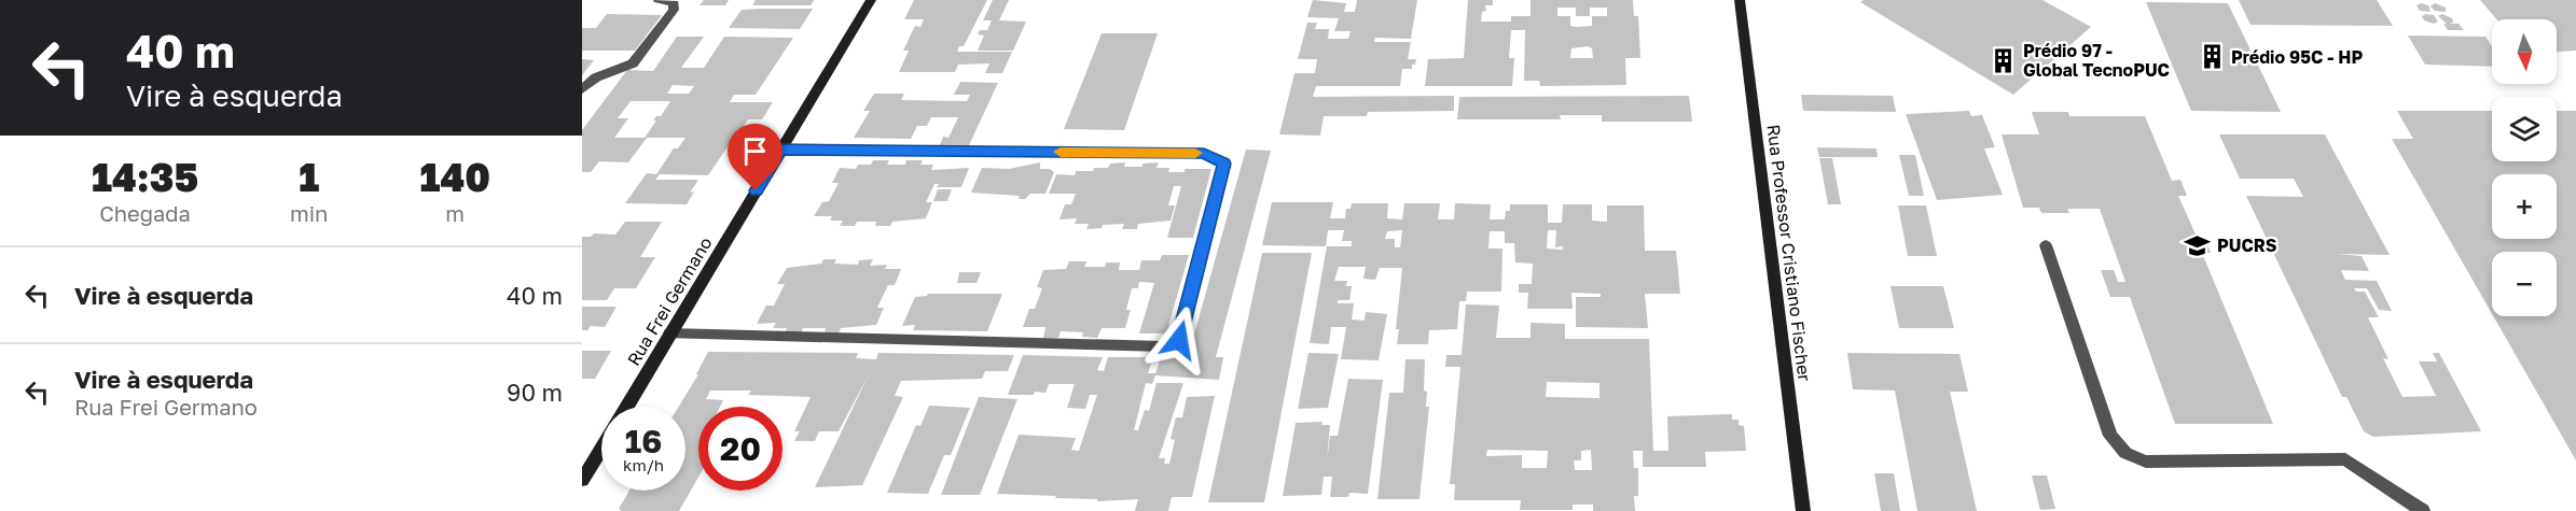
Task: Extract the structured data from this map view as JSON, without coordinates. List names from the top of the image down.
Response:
{
  "streets": {
    "main road": ["Rua Professor Cristiano Fischer", "Rua Frei Germano"]
  },
  "places": {
    "building": ["Prédio 95C - HP", "Prédio 97 - Global TecnoPUC"],
    "school or university": ["PUCRS"]
  },
  "north": "bottom",
  "page": {
    "turn": ["40 m", "Vire à esquerda"],
    "map_buttons": ["+", "−"],
    "eta": [
      "14:35",
      "Chegada",
      "1",
      "min",
      "140",
      "m"
    ],
    "list": [
      {
        "name": "Vire à esquerda",
        "value": "40 m"
      },
      {
        "name": "Vire à esquerda",
        "note": "Rua Frei Germano",
        "value": "90 m"
      }
    ],
    "speed": "16 km/h",
    "limit": "20"
  }
}
